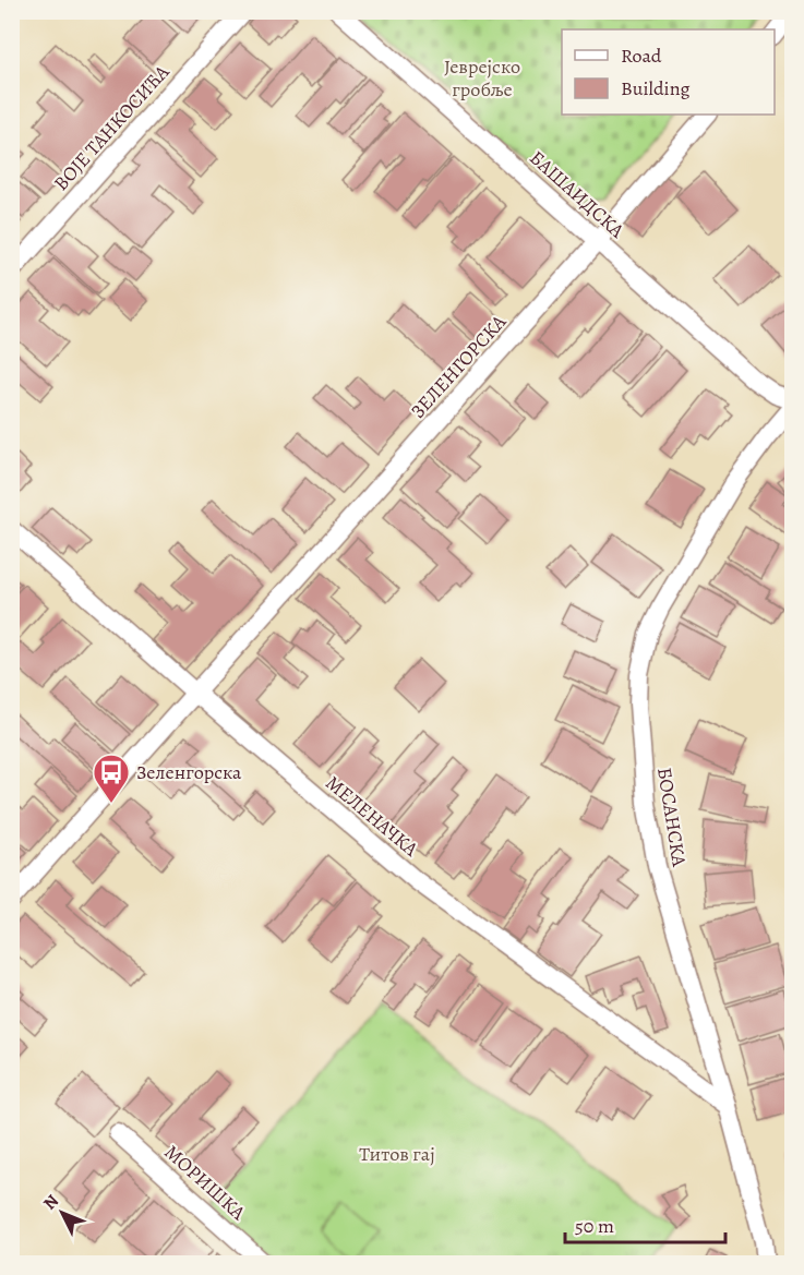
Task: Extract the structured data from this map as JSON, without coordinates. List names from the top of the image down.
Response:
{
  "streets": {
    "street": [
      "ВОЈЕ ТАНКОСИЋА",
      "БАШАИДСКА",
      "ЗЕЛЕНГОРСКА",
      "МЕЛЕНАЧКА",
      "БОСАНСКА",
      "МОРИШКА"
    ]
  },
  "crossings": [
    ["БАШАИДСКА", "ЗЕЛЕНГОРСКА"],
    ["ЗЕЛЕНГОРСКА", "МЕЛЕНАЧКА"],
    ["МЕЛЕНАЧКА", "БОСАНСКА"]
  ],
  "parks": ["Јеврејско гробље", "Титов гај"],
  "places": {
    "bus stop": ["Зеленгорска"]
  },
  "legend": ["Road", "Building"],
  "scale_bar": "50 m",
  "north": "top left"
}
